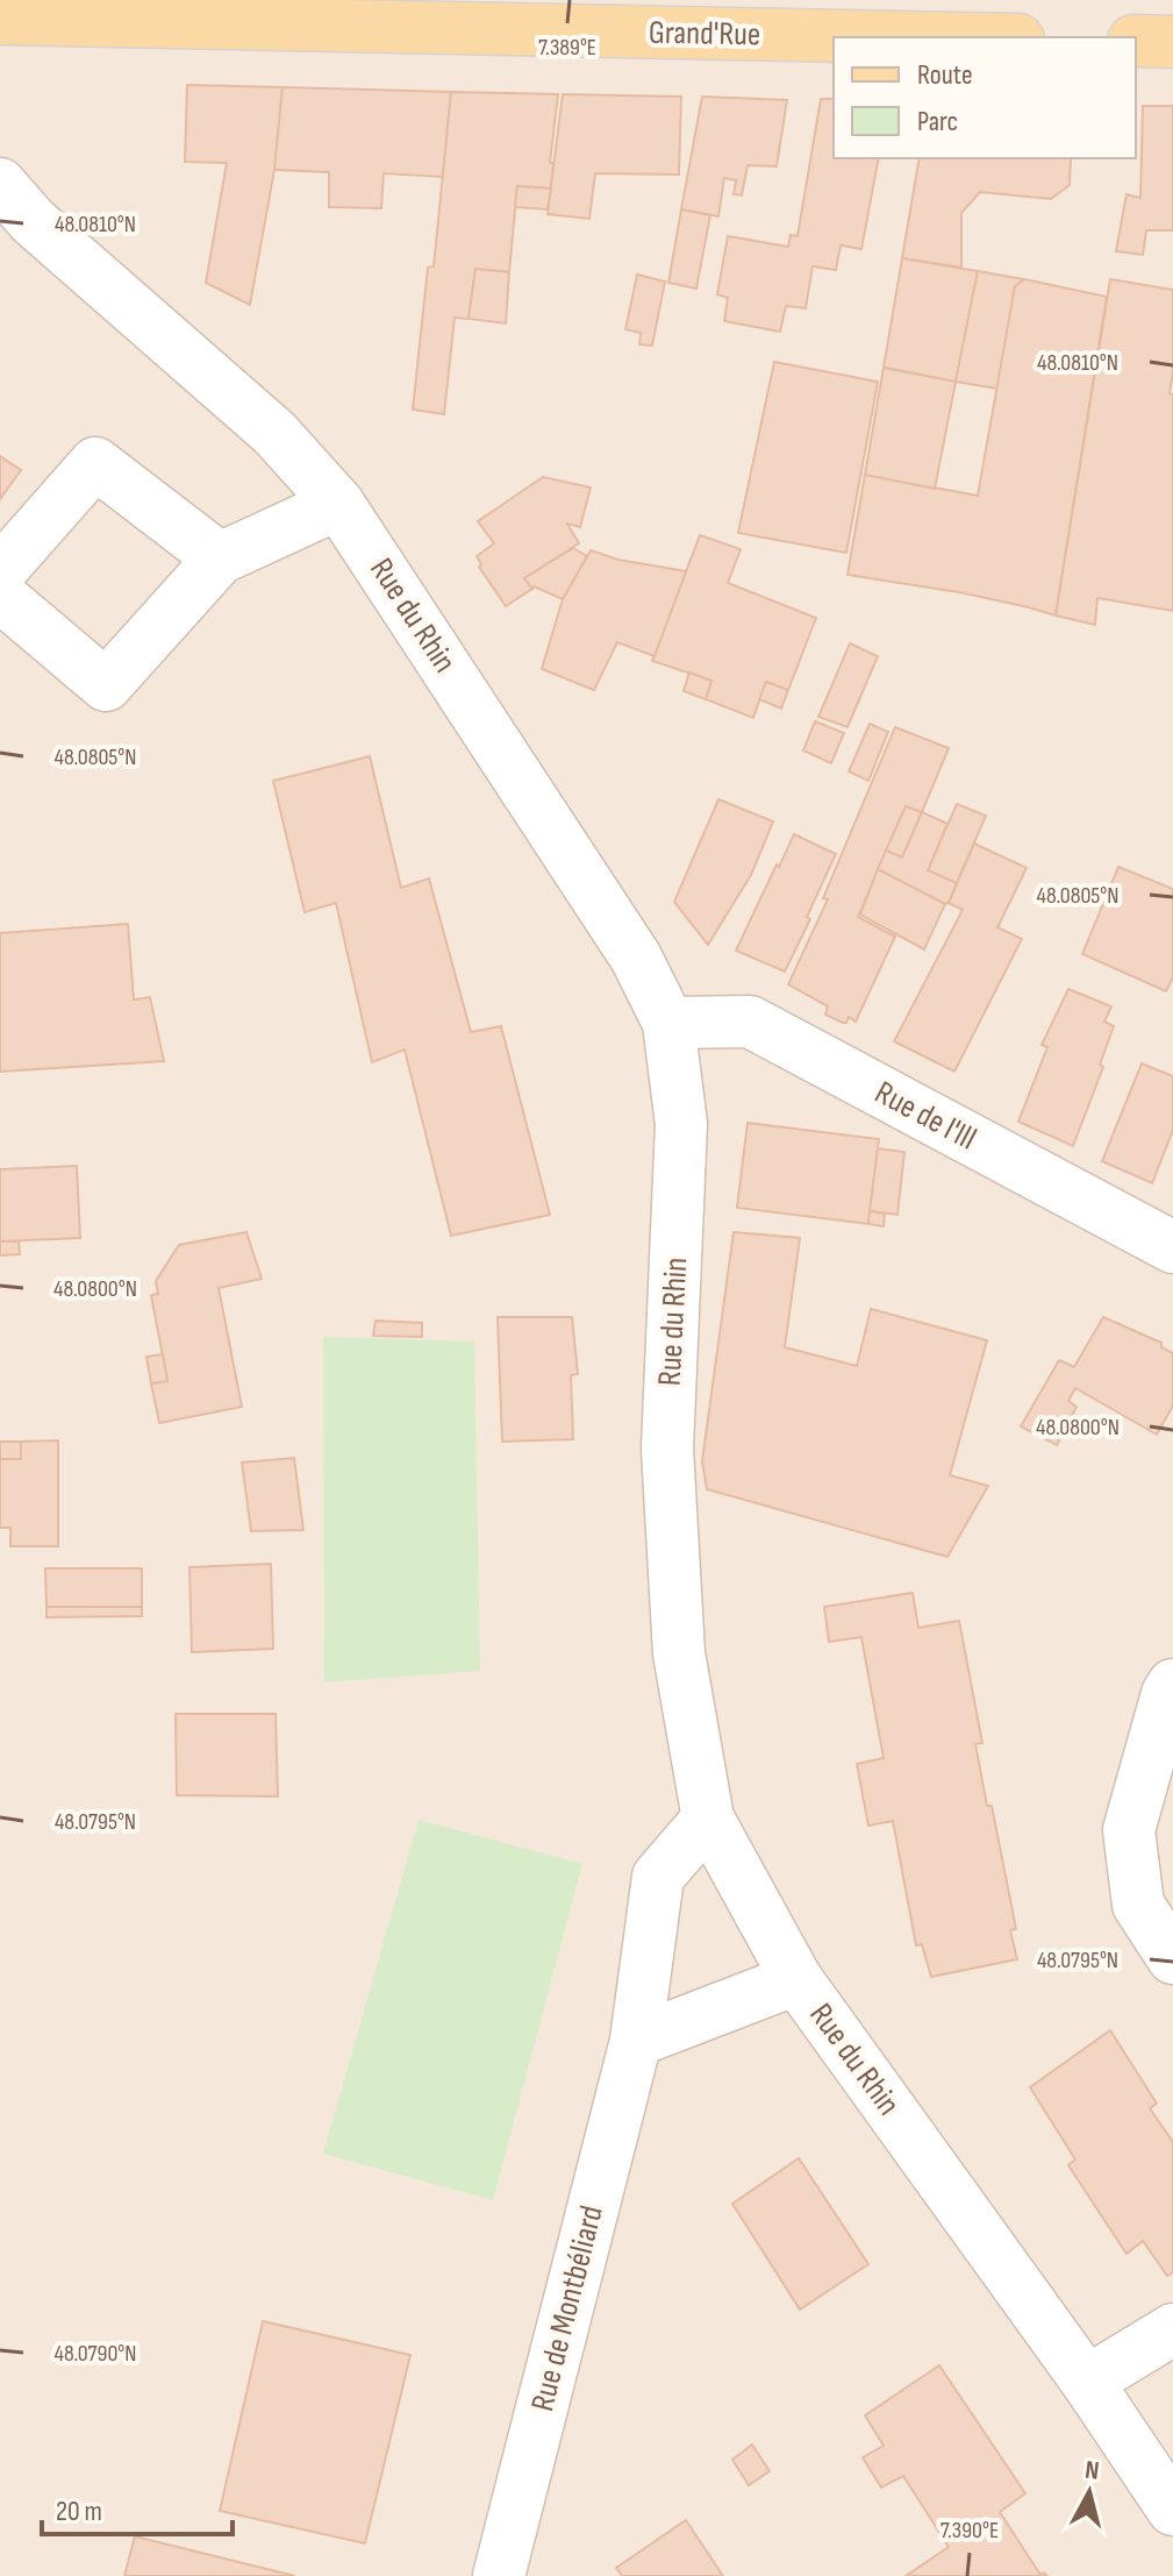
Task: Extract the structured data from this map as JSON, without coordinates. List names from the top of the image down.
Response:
{
  "streets": {
    "main road": ["Grand'Rue"],
    "street": ["Rue du Rhin", "Rue de l'Ill", "Rue de Montbéliard"]
  },
  "crossings": [
    ["Rue du Rhin", "Rue de l'Ill"],
    ["Rue du Rhin", "Rue de Montbéliard"]
  ],
  "legend": ["Route", "Parc"],
  "scale_bar": "20 m",
  "north": "top",
  "coordinates": [
    "7.389°E",
    "48.0810°N",
    "48.0805°N",
    "48.0800°N",
    "48.0795°N",
    "48.0790°N",
    "7.390°E"
  ]
}
